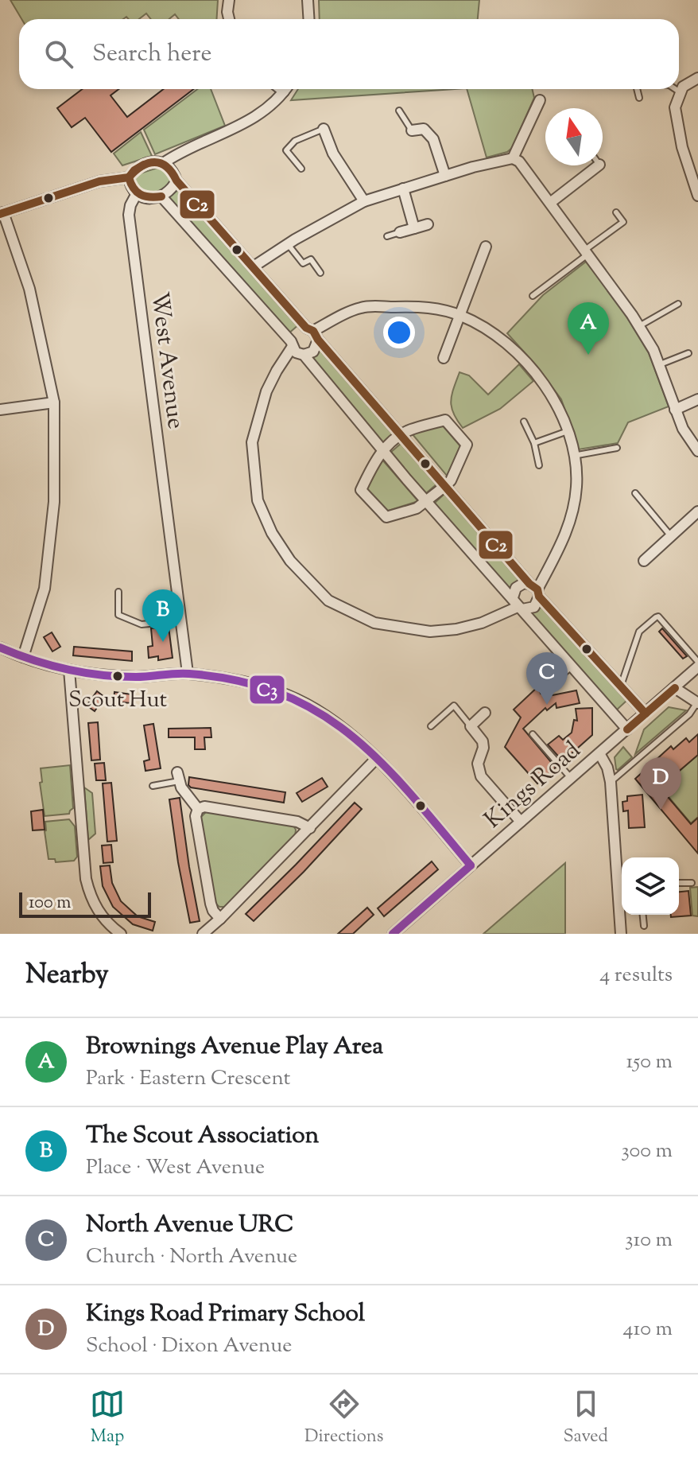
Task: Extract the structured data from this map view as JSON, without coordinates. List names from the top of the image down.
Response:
{
  "streets": {
    "street": ["West Avenue", "Kings Road"]
  },
  "places": ["Scout Hut"],
  "lines": ["transit line C2", "transit line C3"],
  "scale_bar": "100 m",
  "north": "top",
  "page": {
    "search": "Search here",
    "pins": [
      "A",
      "B",
      "C",
      "D"
    ],
    "scale": "100 m",
    "heading": ["Nearby", "4 results"],
    "list": [
      {
        "mark": "A",
        "name": "Brownings Avenue Play Area",
        "note": "Park · Eastern Crescent",
        "value": "150 m"
      },
      {
        "mark": "B",
        "name": "The Scout Association",
        "note": "Place · West Avenue",
        "value": "300 m"
      },
      {
        "mark": "C",
        "name": "North Avenue URC",
        "note": "Church · North Avenue",
        "value": "310 m"
      },
      {
        "mark": "D",
        "name": "Kings Road Primary School",
        "note": "School · Dixon Avenue",
        "value": "410 m"
      }
    ],
    "nav": ["Map", "Directions", "Saved"]
  }
}
